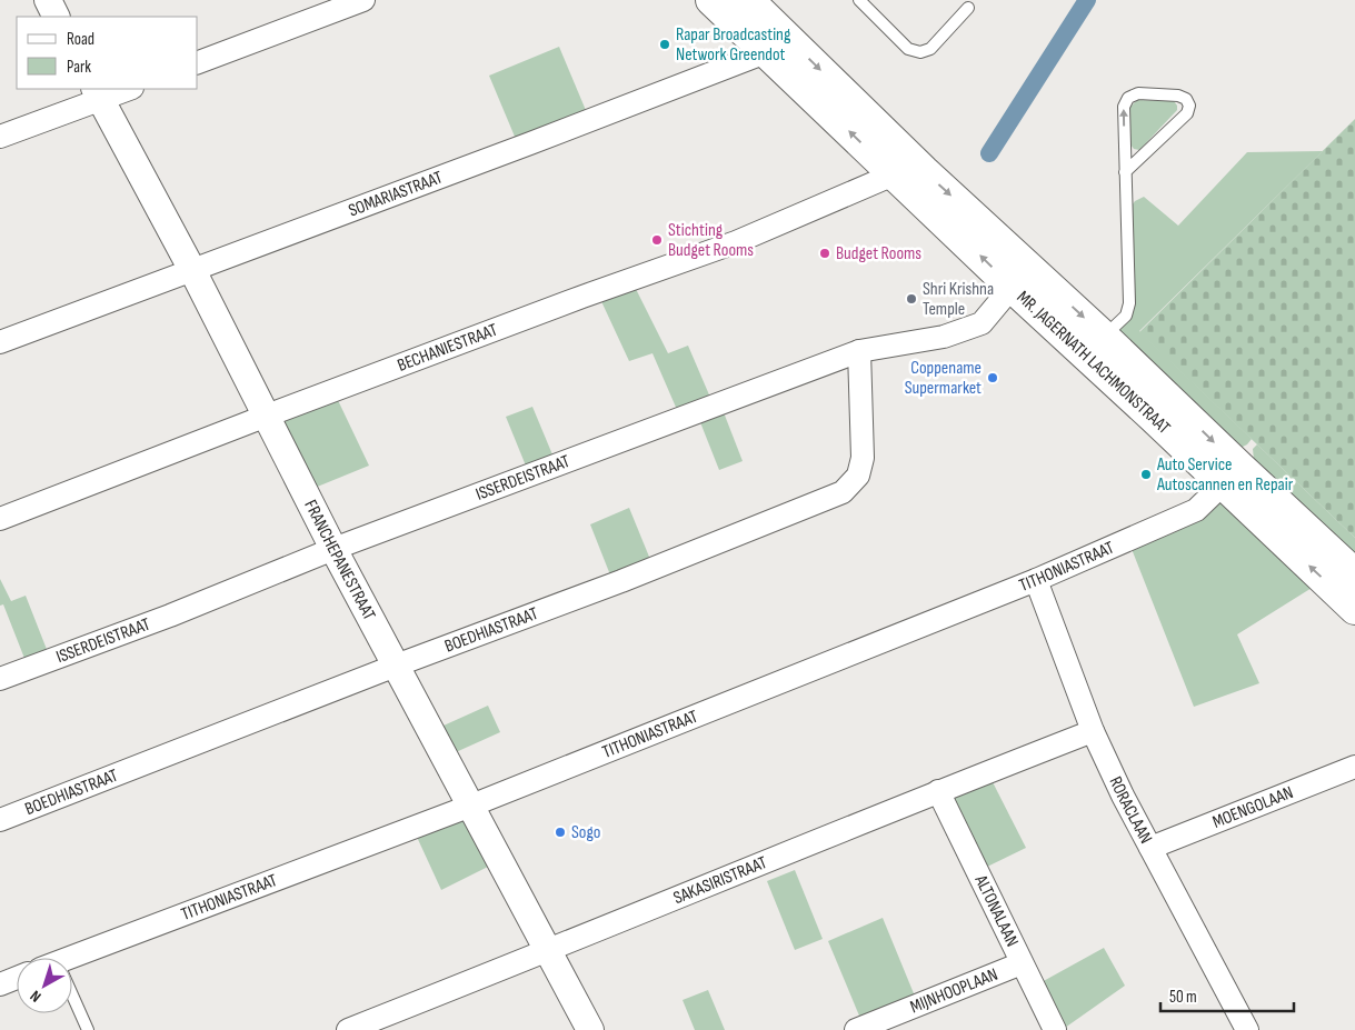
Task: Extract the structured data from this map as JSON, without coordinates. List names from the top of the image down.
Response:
{
  "streets": {
    "main road": ["MR. JAGERNATH LACHMONSTRAAT"],
    "street": [
      "SOMARIASTRAAT",
      "BECHANIESTRAAT",
      "ISSERDEISTRAAT",
      "FRANCHEPANESTRAAT",
      "TITHONIASTRAAT",
      "BOEDHIASTRAAT",
      "MOENGOLAAN",
      "RORACLAAN",
      "SAKASIRISTRAAT",
      "ALTONALAAN",
      "MIJNHOOPLAAN"
    ]
  },
  "crossings": [
    ["SOMARIASTRAAT", "MR. JAGERNATH LACHMONSTRAAT"],
    ["SOMARIASTRAAT", "FRANCHEPANESTRAAT"],
    ["BECHANIESTRAAT", "MR. JAGERNATH LACHMONSTRAAT"],
    ["BECHANIESTRAAT", "FRANCHEPANESTRAAT"],
    ["MR. JAGERNATH LACHMONSTRAAT", "ISSERDEISTRAAT"],
    ["MR. JAGERNATH LACHMONSTRAAT", "TITHONIASTRAAT"],
    ["ISSERDEISTRAAT", "FRANCHEPANESTRAAT"],
    ["ISSERDEISTRAAT", "BOEDHIASTRAAT"],
    ["FRANCHEPANESTRAAT", "TITHONIASTRAAT"],
    ["FRANCHEPANESTRAAT", "BOEDHIASTRAAT"],
    ["FRANCHEPANESTRAAT", "SAKASIRISTRAAT"],
    ["TITHONIASTRAAT", "RORACLAAN"],
    ["MOENGOLAAN", "RORACLAAN"],
    ["RORACLAAN", "SAKASIRISTRAAT"],
    ["SAKASIRISTRAAT", "ALTONALAAN"],
    ["ALTONALAAN", "MIJNHOOPLAAN"]
  ],
  "places": [
    "Rapar Broadcasting Network Greendot",
    "Stichting Budget Rooms",
    "Budget Rooms",
    "Shri Krishna Temple",
    "Coppename Supermarket",
    "Auto Service Autoscannen en Repair",
    "Sogo"
  ],
  "legend": ["Road", "Park"],
  "scale_bar": "50 m",
  "north": "bottom left"
}
